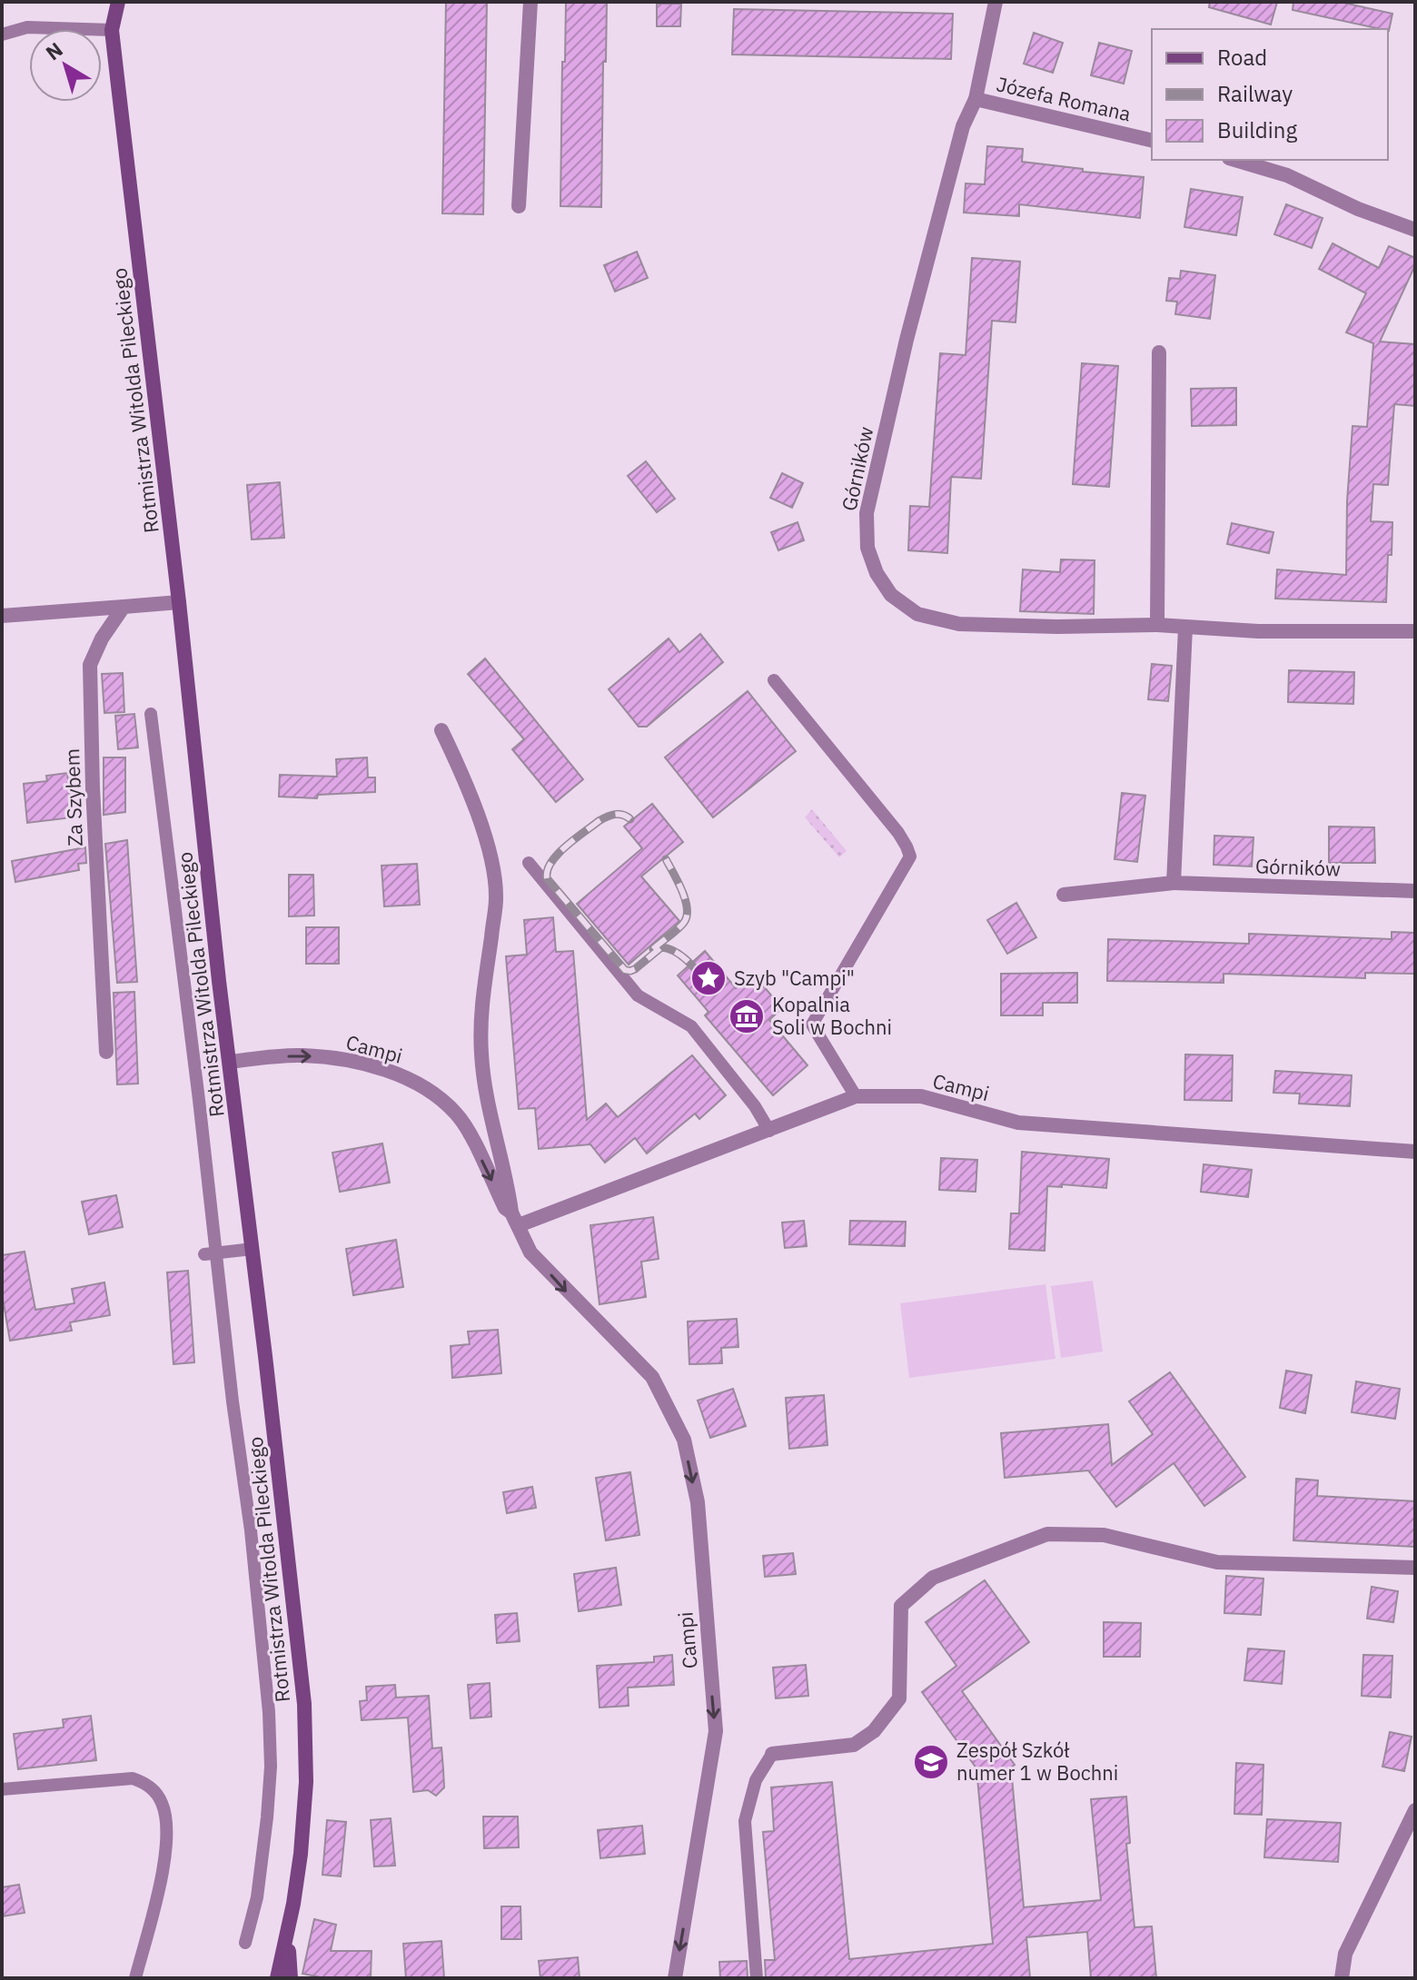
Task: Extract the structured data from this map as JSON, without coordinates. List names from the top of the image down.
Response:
{
  "streets": {
    "main road": ["Rotmistrza Witolda Pileckiego"],
    "street": [
      "Józefa Romana",
      "Górników",
      "Za Szybem",
      "Campi"
    ]
  },
  "crossings": [
    ["Józefa Romana", "Górników"],
    ["Rotmistrza Witolda Pileckiego", "Campi"]
  ],
  "one_way": ["Campi"],
  "places": {
    "place": ["Szyb \"Campi\""],
    "museum": ["Kopalnia Soli w Bochni"],
    "school or university": ["Zespół Szkół numer 1 w Bochni"]
  },
  "legend": ["Road", "Railway", "Building"],
  "north": "top left"
}
